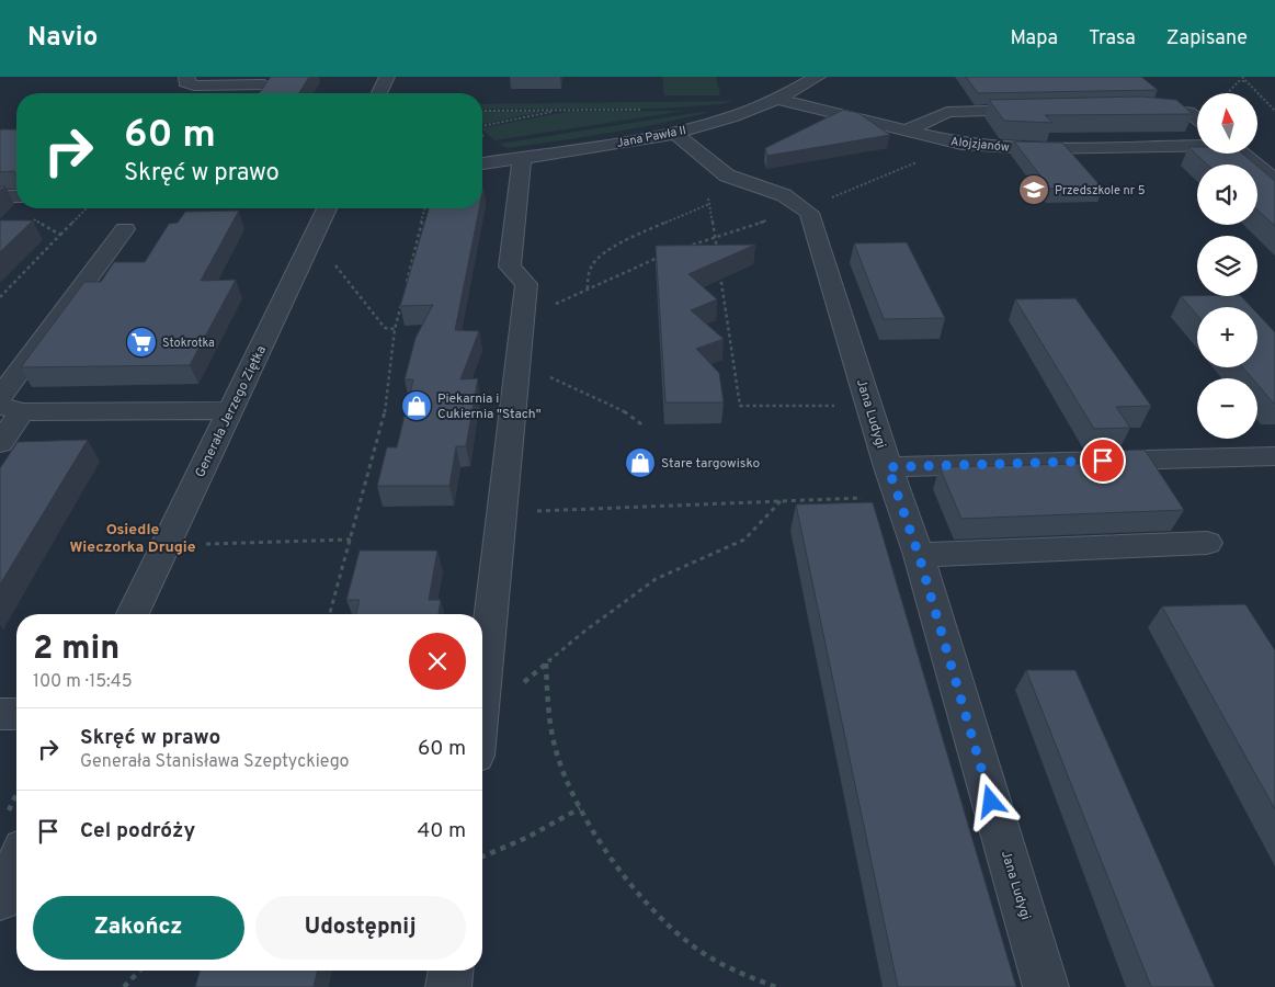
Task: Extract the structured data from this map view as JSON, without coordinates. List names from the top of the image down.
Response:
{
  "streets": {
    "street": [
      "Jana Pawła II",
      "Alojzjanów",
      "Generała Jerzego Ziętka",
      "Jana Ludygi"
    ]
  },
  "crossings": [
    ["Jana Pawła II", "Alojzjanów"],
    ["Jana Pawła II", "Jana Ludygi"]
  ],
  "districts": ["Osiedle Wieczorka Drugie"],
  "places": {
    "school or university": ["Przedszkole nr 5"],
    "supermarket": ["Stokrotka"],
    "shop": ["Piekarnia i Cukiernia \"Stach\"", "Stare targowisko"]
  },
  "north": "top",
  "page": {
    "header": "Navio",
    "nav": ["Mapa", "Trasa", "Zapisane"],
    "map_buttons": ["+", "−"],
    "turn": ["60 m", "Skręć w prawo"],
    "heading": ["2 min", "100 m · 15:45"],
    "list": [
      {
        "name": "Skręć w prawo",
        "note": "Generała Stanisława Szeptyckiego",
        "value": "60 m"
      },
      {
        "name": "Cel podróży",
        "value": "40 m"
      }
    ],
    "buttons": ["Zakończ", "Udostępnij"]
  }
}
